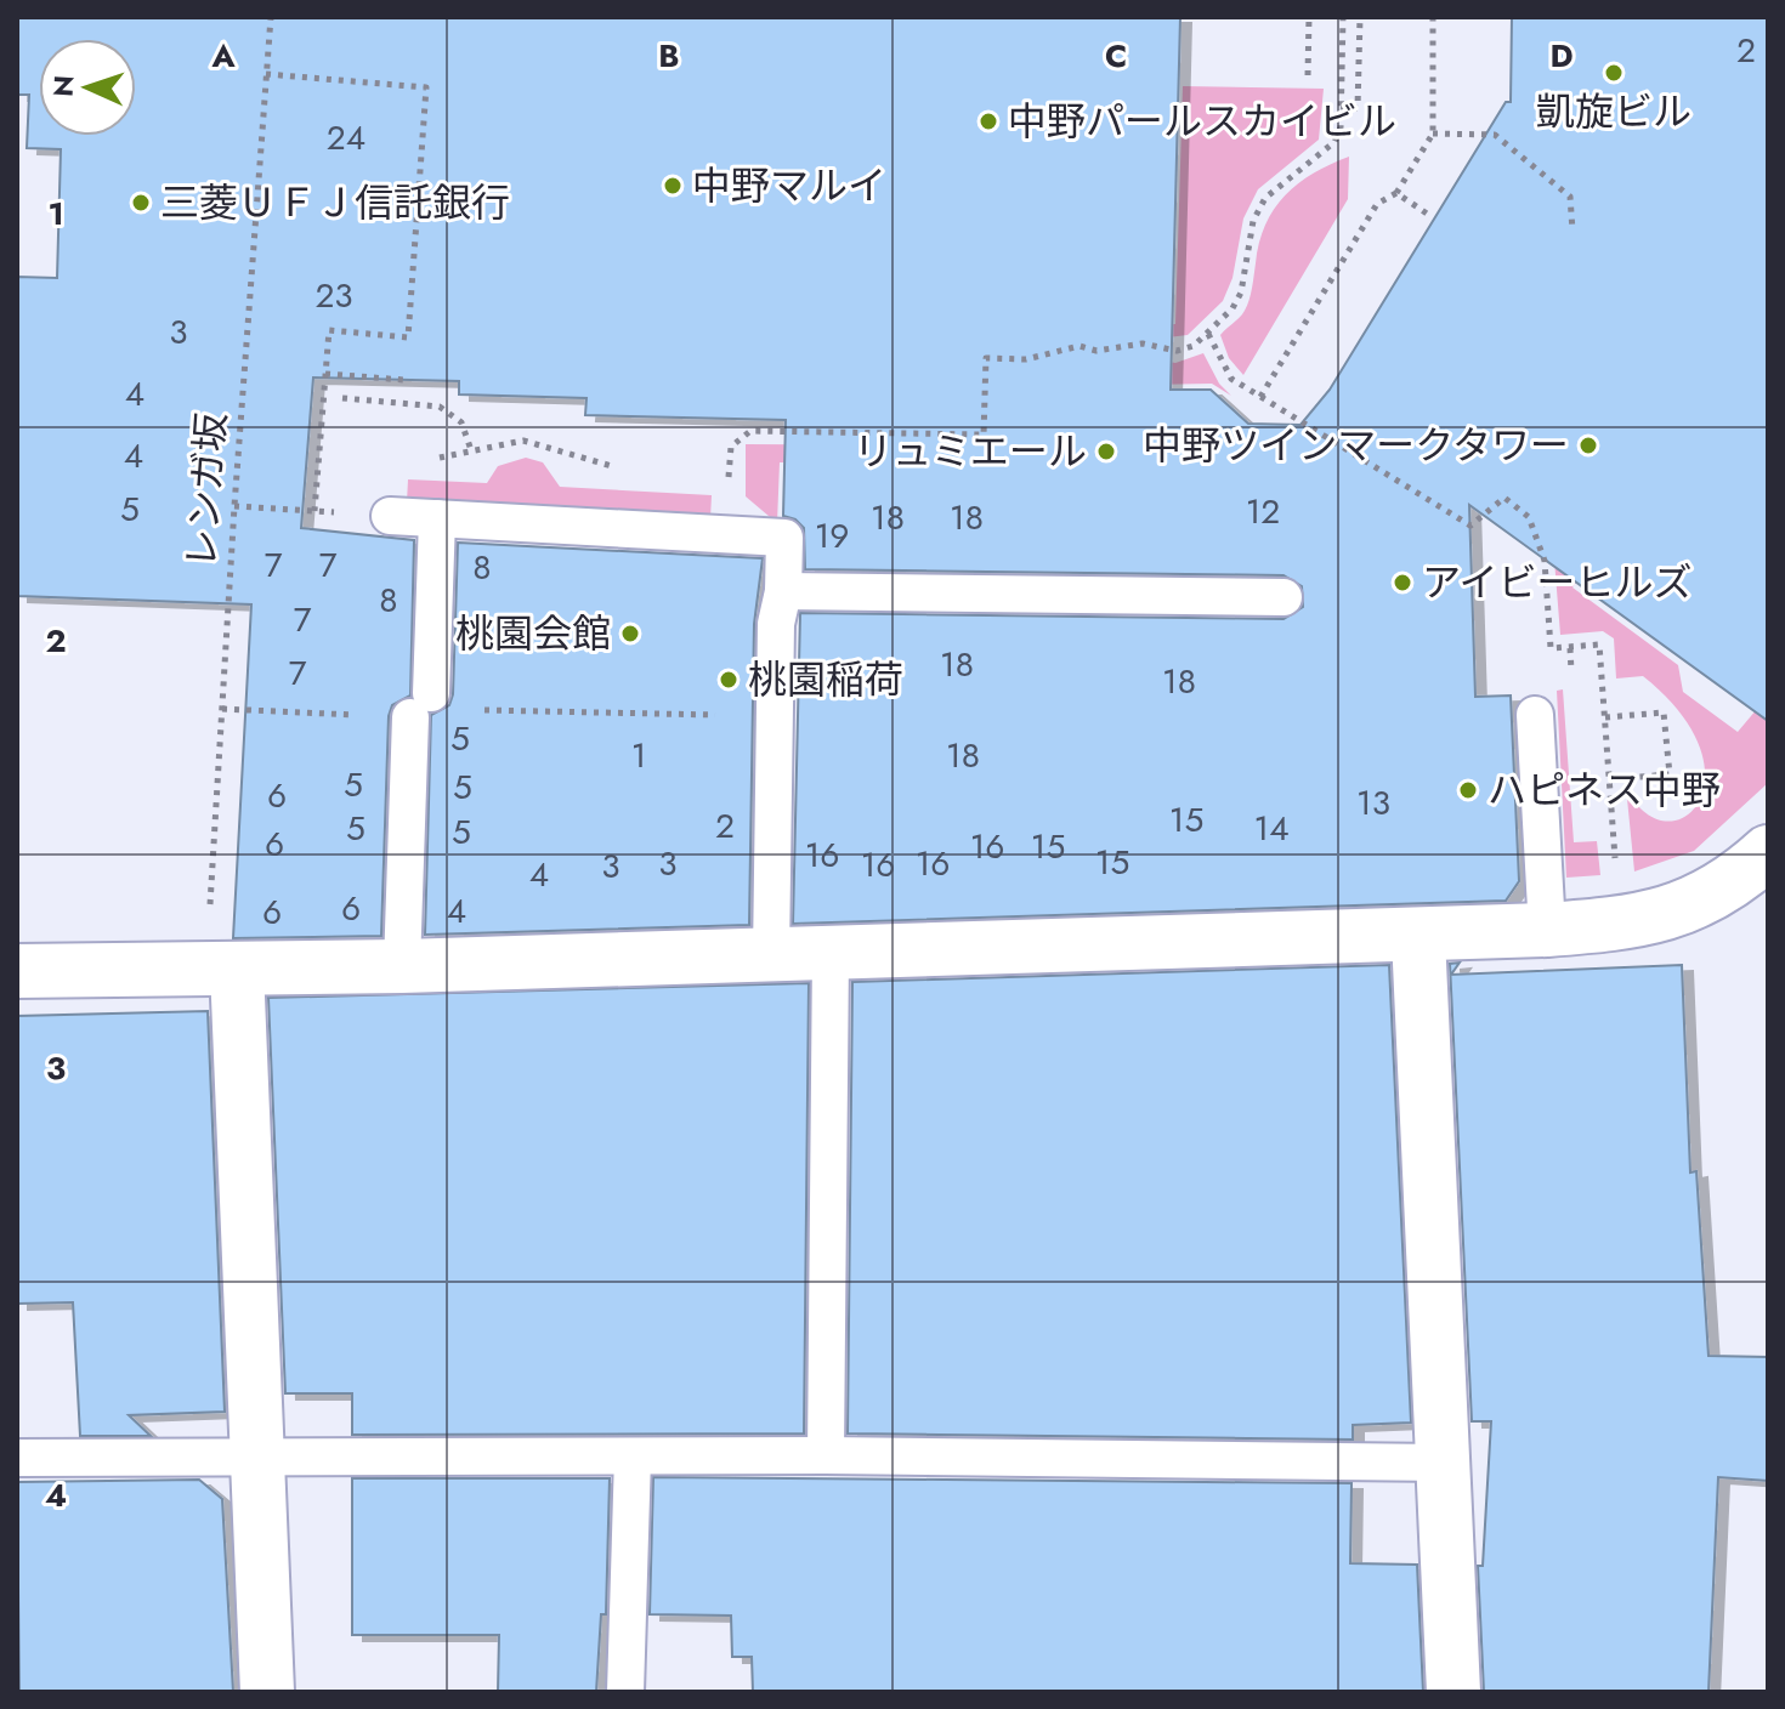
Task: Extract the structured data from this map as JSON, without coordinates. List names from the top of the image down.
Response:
{
  "streets": {
    "path": ["レンガ坂"]
  },
  "places": [
    "凱旋ビル",
    "中野パールスカイビル",
    "中野マルイ",
    "三菱ＵＦＪ信託銀行",
    "中野ツインマークタワー",
    "リュミエール",
    "アイビーヒルズ",
    "桃園会館",
    "桃園稲荷",
    "ハピネス中野"
  ],
  "house_numbers": [
    "2",
    "24",
    "23",
    "3",
    "4",
    "4",
    "5",
    "12",
    "18",
    "18",
    "19",
    "7",
    "7",
    "8",
    "8",
    "7",
    "18",
    "7",
    "18",
    "5",
    "1",
    "18",
    "5",
    "5",
    "6",
    "13",
    "15",
    "2",
    "5",
    "14",
    "5",
    "6",
    "16",
    "15",
    "16",
    "15",
    "3",
    "16",
    "16",
    "3",
    "4",
    "6",
    "4",
    "6"
  ],
  "north": "left",
  "grid": {
    "columns": [
      "A",
      "B",
      "C",
      "D"
    ],
    "rows": [
      "1",
      "2",
      "3",
      "4"
    ]
  }
}
